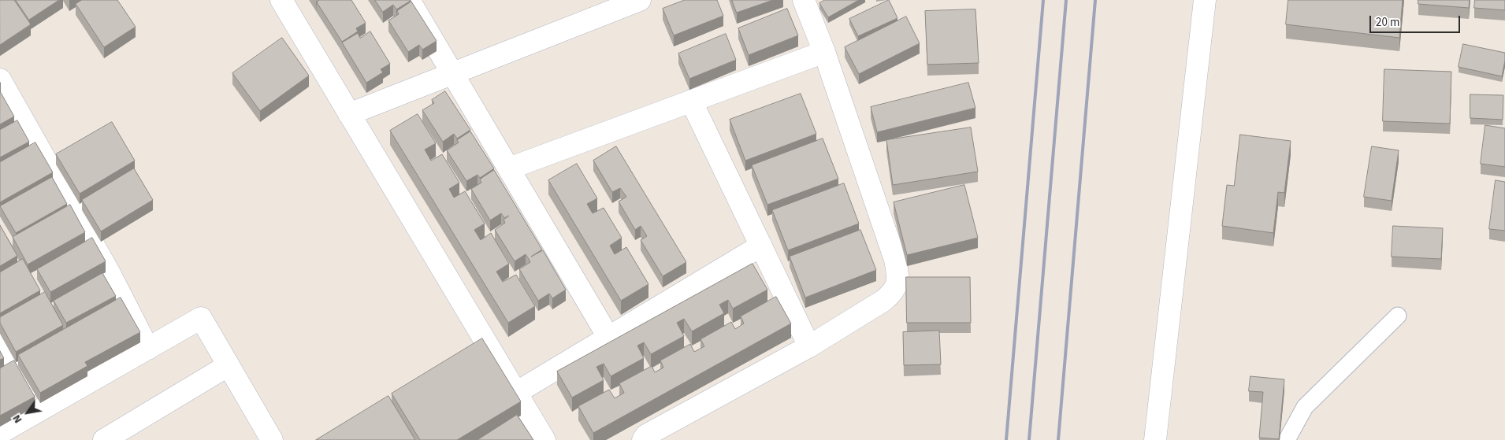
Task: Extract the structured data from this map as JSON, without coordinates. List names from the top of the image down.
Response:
{
  "scale_bar": "20 m",
  "north": "bottom left"
}
